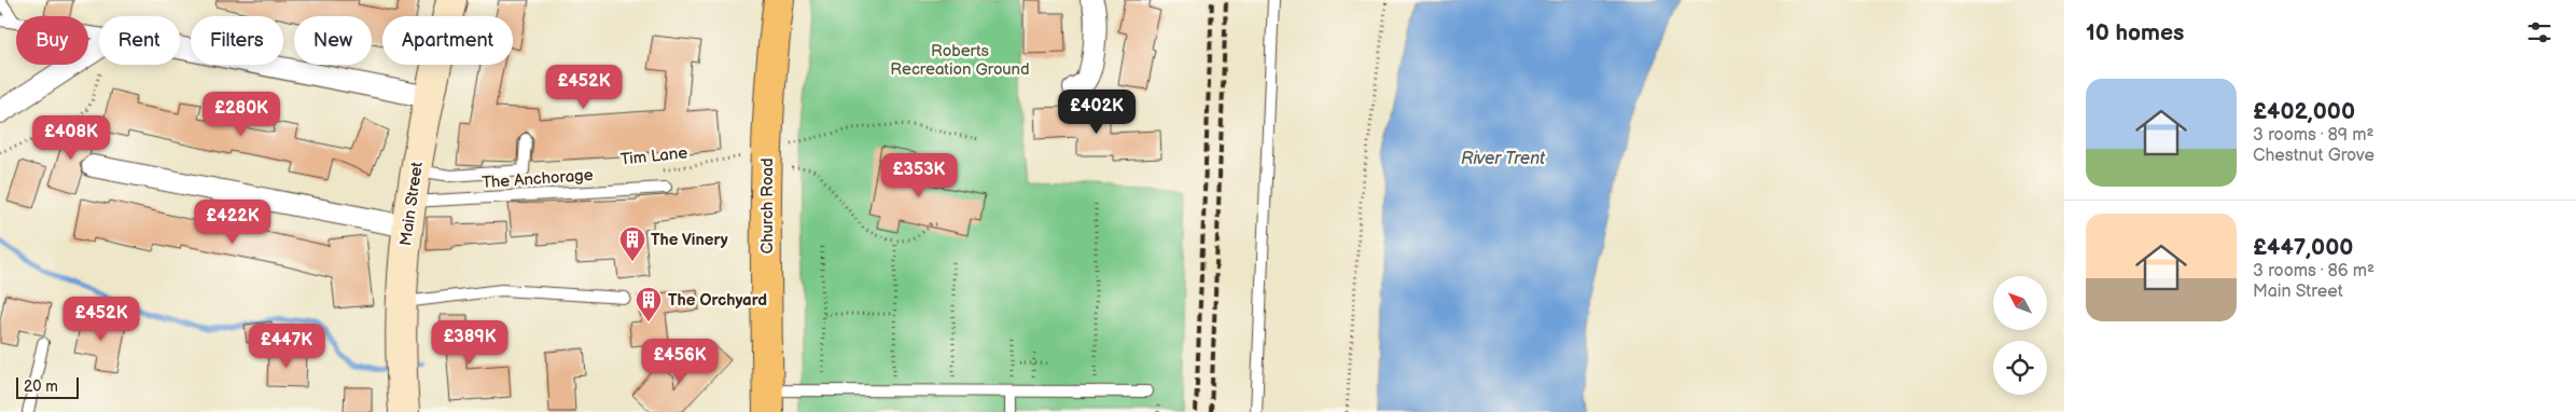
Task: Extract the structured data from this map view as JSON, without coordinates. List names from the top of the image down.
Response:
{
  "streets": {
    "main road": ["Church Road"],
    "street": ["Main Street"],
    "lane": ["The Anchorage"],
    "path": ["Tim Lane"]
  },
  "crossings": [
    ["Tim Lane", "Church Road"],
    ["The Anchorage", "Main Street"]
  ],
  "water": ["River Trent"],
  "parks": ["Roberts Recreation Ground"],
  "places": {
    "building": ["The Vinery", "The Orchyard"]
  },
  "scale_bar": "20 m",
  "north": "top left",
  "page": {
    "heading": "10 homes",
    "chip": [
      "Buy",
      "Rent",
      "Filters",
      "New",
      "Apartment"
    ],
    "price": [
      "£452K",
      "£402K",
      "£280K",
      "£408K",
      "£353K",
      "£422K",
      "£452K",
      "£389K",
      "£447K",
      "£456K"
    ],
    "list": [
      {
        "name": "£402,000",
        "note": "3 rooms · 89 m² · Chestnut Grove"
      },
      {
        "name": "£447,000",
        "note": "3 rooms · 86 m² · Main Street"
      }
    ],
    "scale": "20 m"
  }
}
